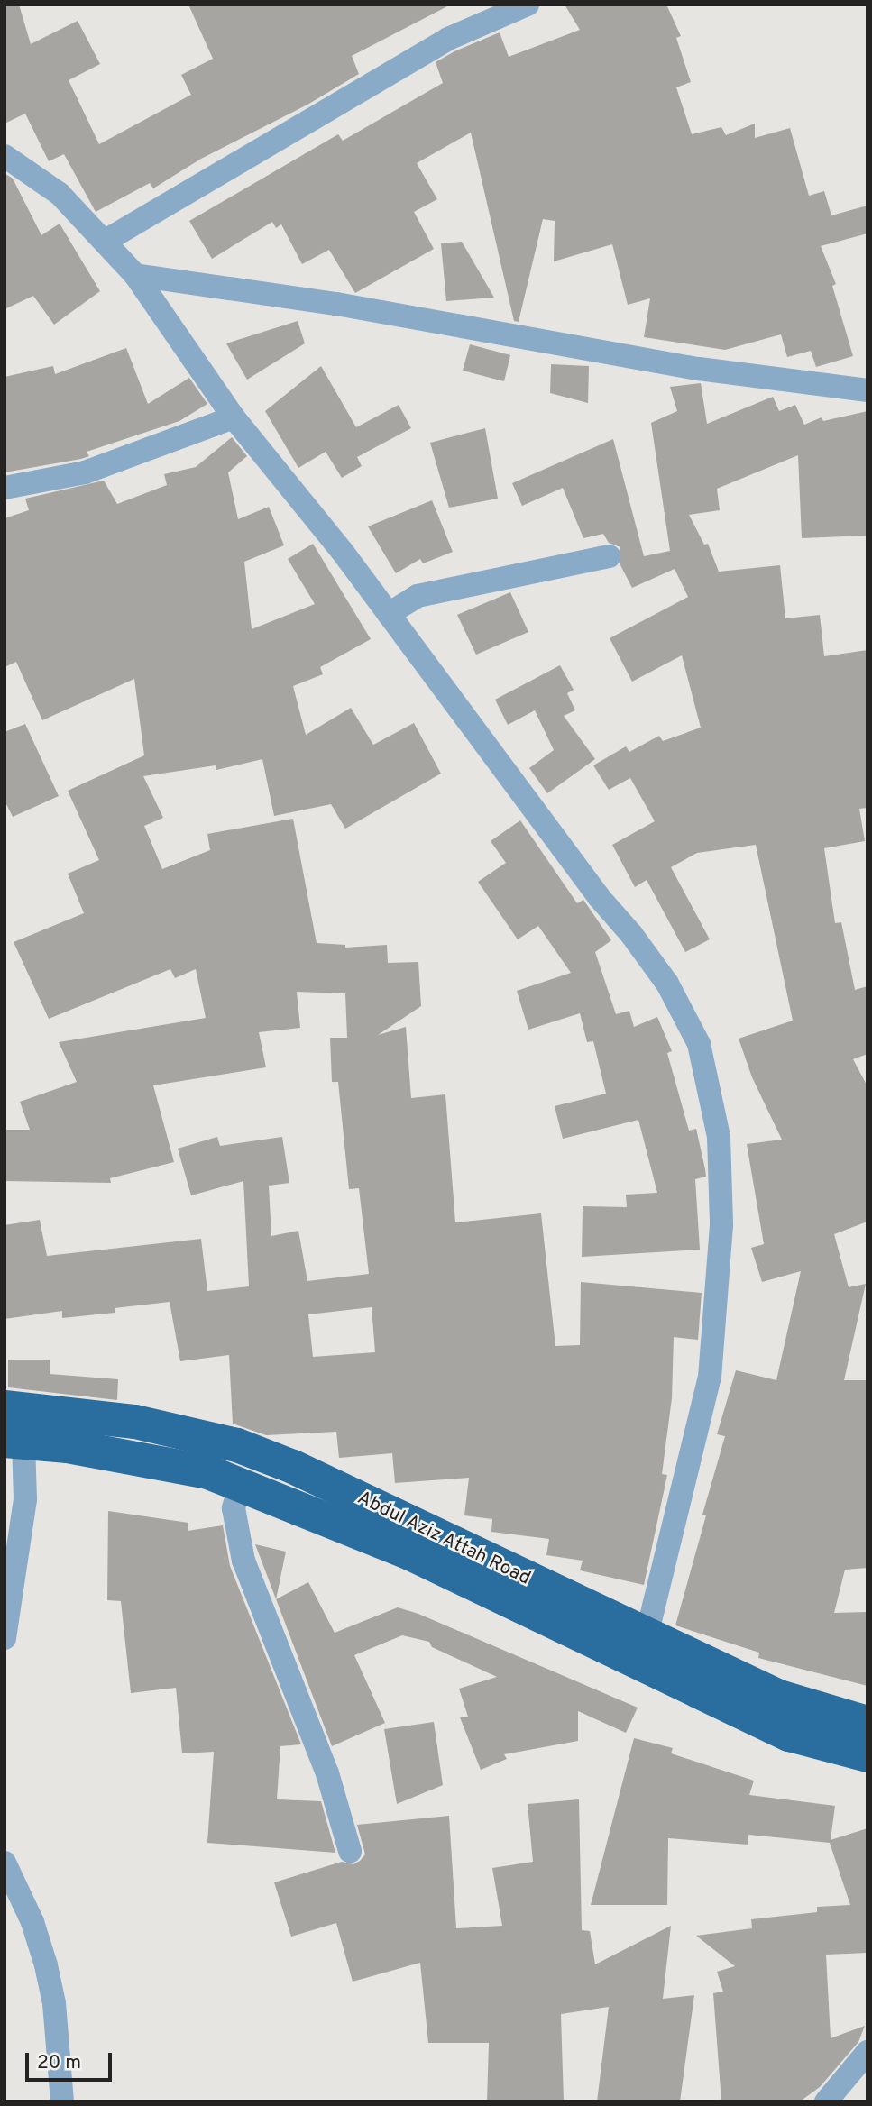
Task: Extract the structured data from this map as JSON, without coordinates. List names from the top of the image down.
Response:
{
  "streets": {
    "highway": ["Abdul Aziz Attah Road"]
  },
  "scale_bar": "20 m"
}
